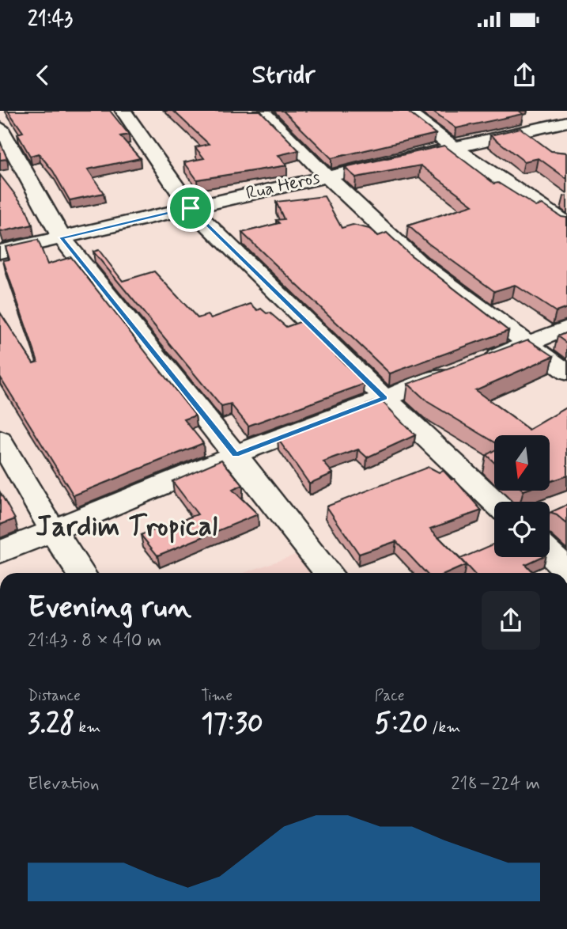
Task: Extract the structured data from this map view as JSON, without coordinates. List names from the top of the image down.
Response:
{
  "streets": {
    "street": ["Rua Heros"]
  },
  "districts": ["Jardim Tropical"],
  "north": "bottom",
  "page": {
    "status": "21:43",
    "header": "Stridr",
    "heading": ["Evening run", "21:43 · 8 × 410 m"],
    "stats": [
      ["Distance", "3.28 km"],
      ["Time", "17:30"],
      ["Pace", "5:20 /km"]
    ],
    "chart": ["Elevation", "218–224 m"]
  }
}
